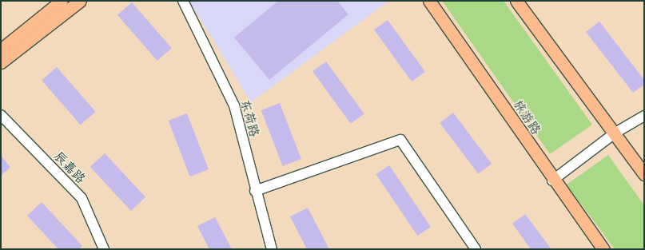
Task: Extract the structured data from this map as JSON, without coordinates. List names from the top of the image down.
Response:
{
  "streets": {
    "main road": ["旅游路"],
    "street": ["东荷路", "辰嘉路"]
  }
}
